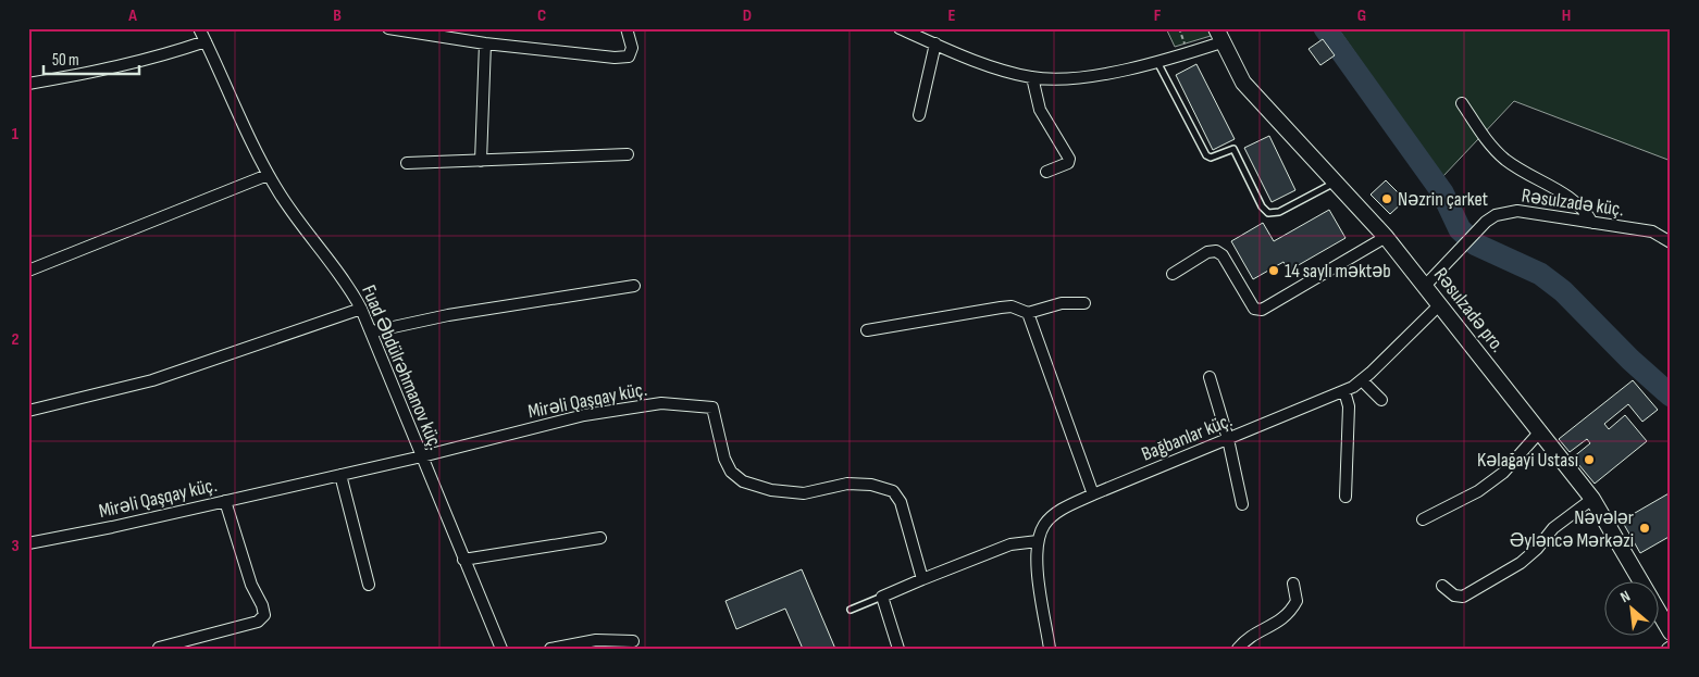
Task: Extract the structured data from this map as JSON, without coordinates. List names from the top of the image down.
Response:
{
  "streets": {
    "street": [
      "Rəsulzadə küç.",
      "Rəsulzadə pro.",
      "Fuad Əbdülrəhmanov küç.",
      "Mirəli Qaşqay küç.",
      "Bağbanlar küç."
    ]
  },
  "crossings": [
    ["Rəsulzadə küç.", "Rəsulzadə pro."],
    ["Rəsulzadə pro.", "Bağbanlar küç."],
    ["Fuad Əbdülrəhmanov küç.", "Mirəli Qaşqay küç."]
  ],
  "places": [
    "Nəzrin çarket",
    "14 saylı məktəb",
    "Kəlağayi Ustası",
    "Nəvələr Əyləncə Mərkəzi"
  ],
  "scale_bar": "50 m",
  "north": "top left",
  "grid": {
    "columns": [
      "A",
      "B",
      "C",
      "D",
      "E",
      "F",
      "G",
      "H"
    ],
    "rows": ["1", "2", "3"]
  }
}
